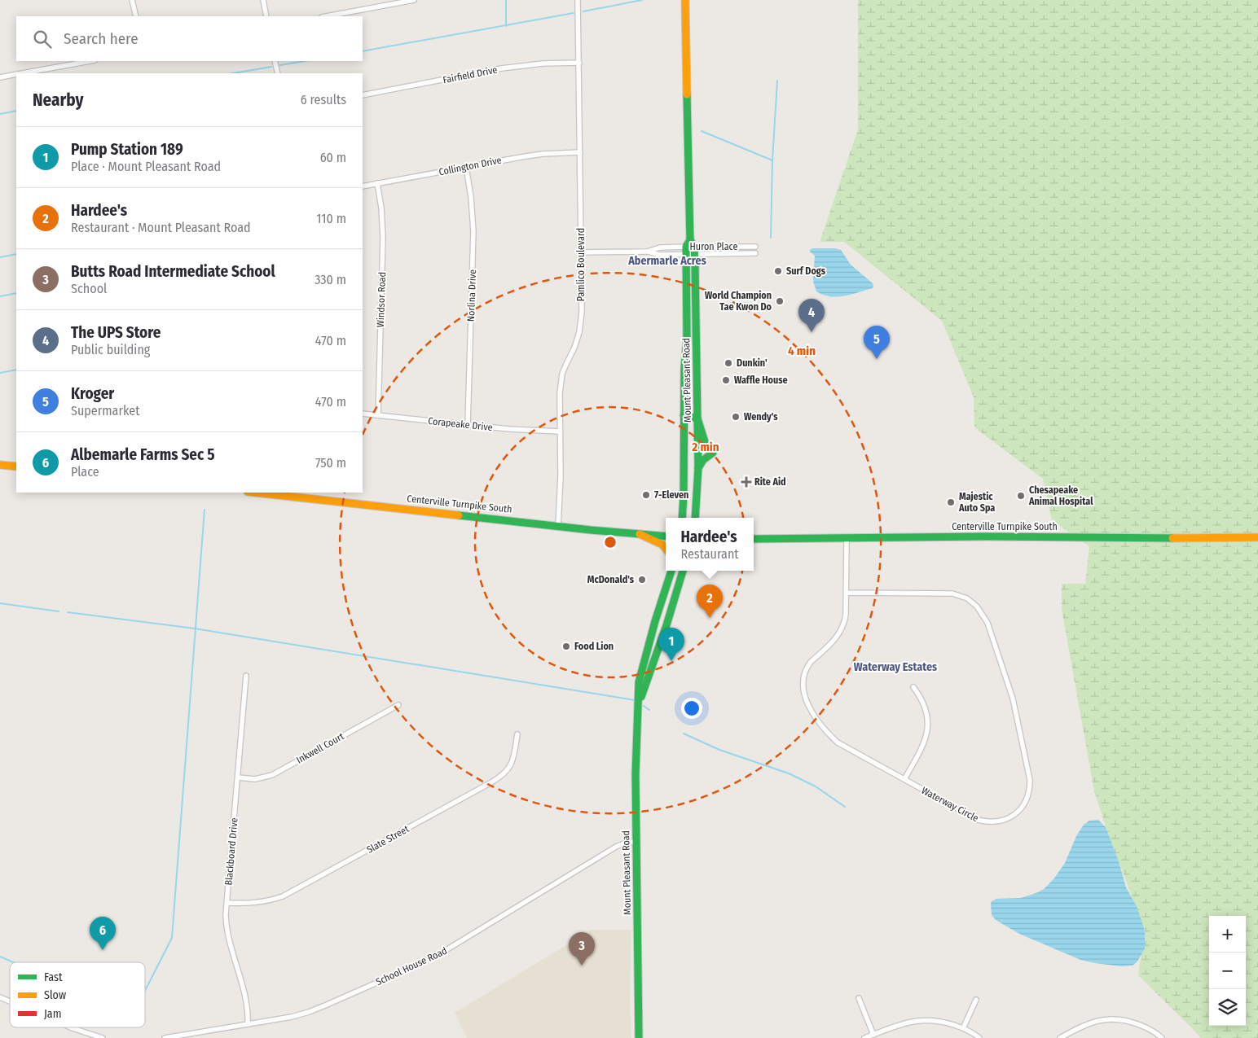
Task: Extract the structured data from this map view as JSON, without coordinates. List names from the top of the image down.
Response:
{
  "streets": {
    "main road": ["Mount Pleasant Road", "Centerville Turnpike South"],
    "street": [
      "Fairfield Drive",
      "Collington Drive",
      "Huron Place",
      "Pamlico Boulevard",
      "Norlina Drive",
      "Windsor Road",
      "Corapeake Drive",
      "Inkwell Court",
      "Waterway Circle",
      "Slate Street",
      "Blackboard Drive",
      "School House Road"
    ]
  },
  "crossings": [
    ["Fairfield Drive", "Pamlico Boulevard"],
    ["Collington Drive", "Pamlico Boulevard"],
    ["Collington Drive", "Norlina Drive"],
    ["Collington Drive", "Windsor Road"],
    ["Huron Place", "Pamlico Boulevard"],
    ["Huron Place", "Mount Pleasant Road"],
    ["Pamlico Boulevard", "Corapeake Drive"],
    ["Pamlico Boulevard", "Centerville Turnpike South"],
    ["Norlina Drive", "Corapeake Drive"],
    ["Windsor Road", "Corapeake Drive"],
    ["Mount Pleasant Road", "School House Road"],
    ["Centerville Turnpike South", "Waterway Circle"],
    ["Inkwell Court", "Blackboard Drive"],
    ["Slate Street", "Blackboard Drive"],
    ["Blackboard Drive", "School House Road"]
  ],
  "districts": ["Abermarle Acres", "Waterway Estates"],
  "places": {
    "other": [
      "Surf Dogs",
      "World Champion Tae Kwon Do",
      "Dunkin'",
      "Waffle House",
      "Wendy's",
      "7-Eleven",
      "Chesapeake Animal Hospital",
      "Majestic Auto Spa",
      "McDonald's",
      "Food Lion"
    ],
    "health": ["Rite Aid"]
  },
  "legend": ["Fast", "Slow", "Jam"],
  "page": {
    "search": "Search here",
    "heading": ["Nearby", "6 results"],
    "list": [
      {
        "mark": "1",
        "name": "Pump Station 189",
        "note": "Place · Mount Pleasant Road",
        "value": "60 m"
      },
      {
        "mark": "2",
        "name": "Hardee's",
        "note": "Restaurant · Mount Pleasant Road",
        "value": "110 m"
      },
      {
        "mark": "3",
        "name": "Butts Road Intermediate School",
        "note": "School",
        "value": "330 m"
      },
      {
        "mark": "4",
        "name": "The UPS Store",
        "note": "Public building",
        "value": "470 m"
      },
      {
        "mark": "5",
        "name": "Kroger",
        "note": "Supermarket",
        "value": "470 m"
      },
      {
        "mark": "6",
        "name": "Albemarle Farms Sec 5",
        "note": "Place",
        "value": "750 m"
      }
    ],
    "pins": [
      "4",
      "5",
      "2",
      "1",
      "6",
      "3"
    ],
    "popup": ["Hardee's", "Restaurant"],
    "map_buttons": ["+", "−"]
  },
  "rings": ["4 min", "2 min"]
}
